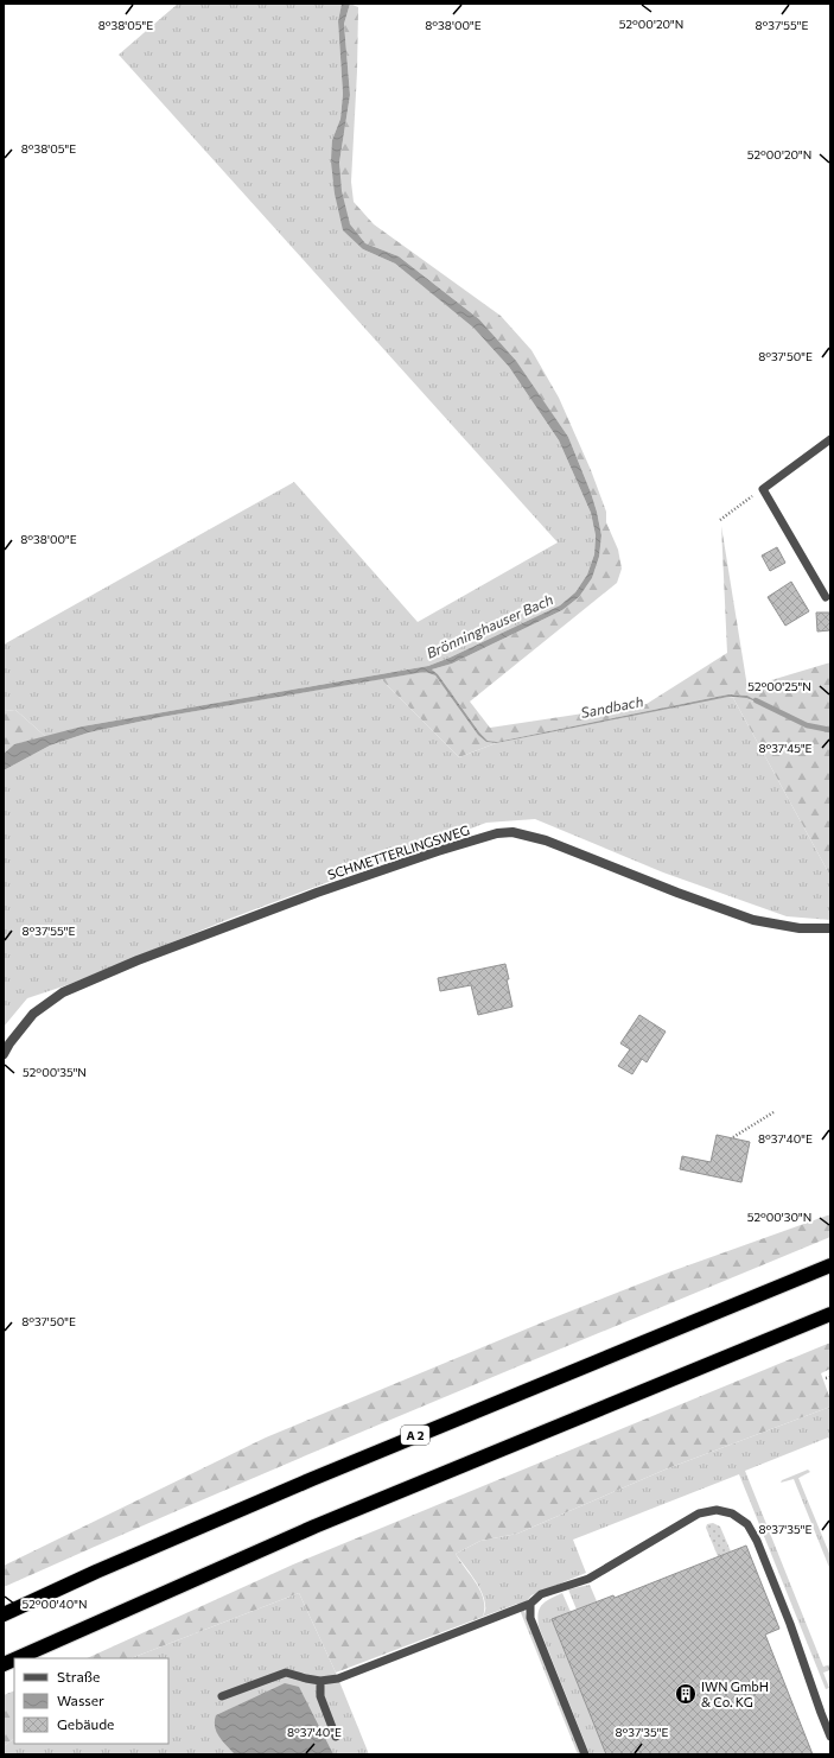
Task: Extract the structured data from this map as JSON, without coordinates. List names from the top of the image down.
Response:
{
  "streets": {
    "highway": ["A 2"],
    "street": ["SCHMETTERLINGSWEG"]
  },
  "water": ["Brönninghauser Bach", "Sandbach"],
  "places": {
    "building": ["IWN GmbH & Co. KG"]
  },
  "legend": ["Straße", "Wasser", "Gebäude"],
  "coordinates": [
    "52°00'20\"N",
    "8°38'05\"E",
    "8°38'00\"E",
    "8°37'55\"E",
    "8°37'50\"E",
    "52°00'25\"N",
    "8°37'45\"E",
    "52°00'35\"N",
    "8°37'40\"E",
    "52°00'30\"N",
    "8°37'35\"E",
    "52°00'40\"N"
  ]
}
